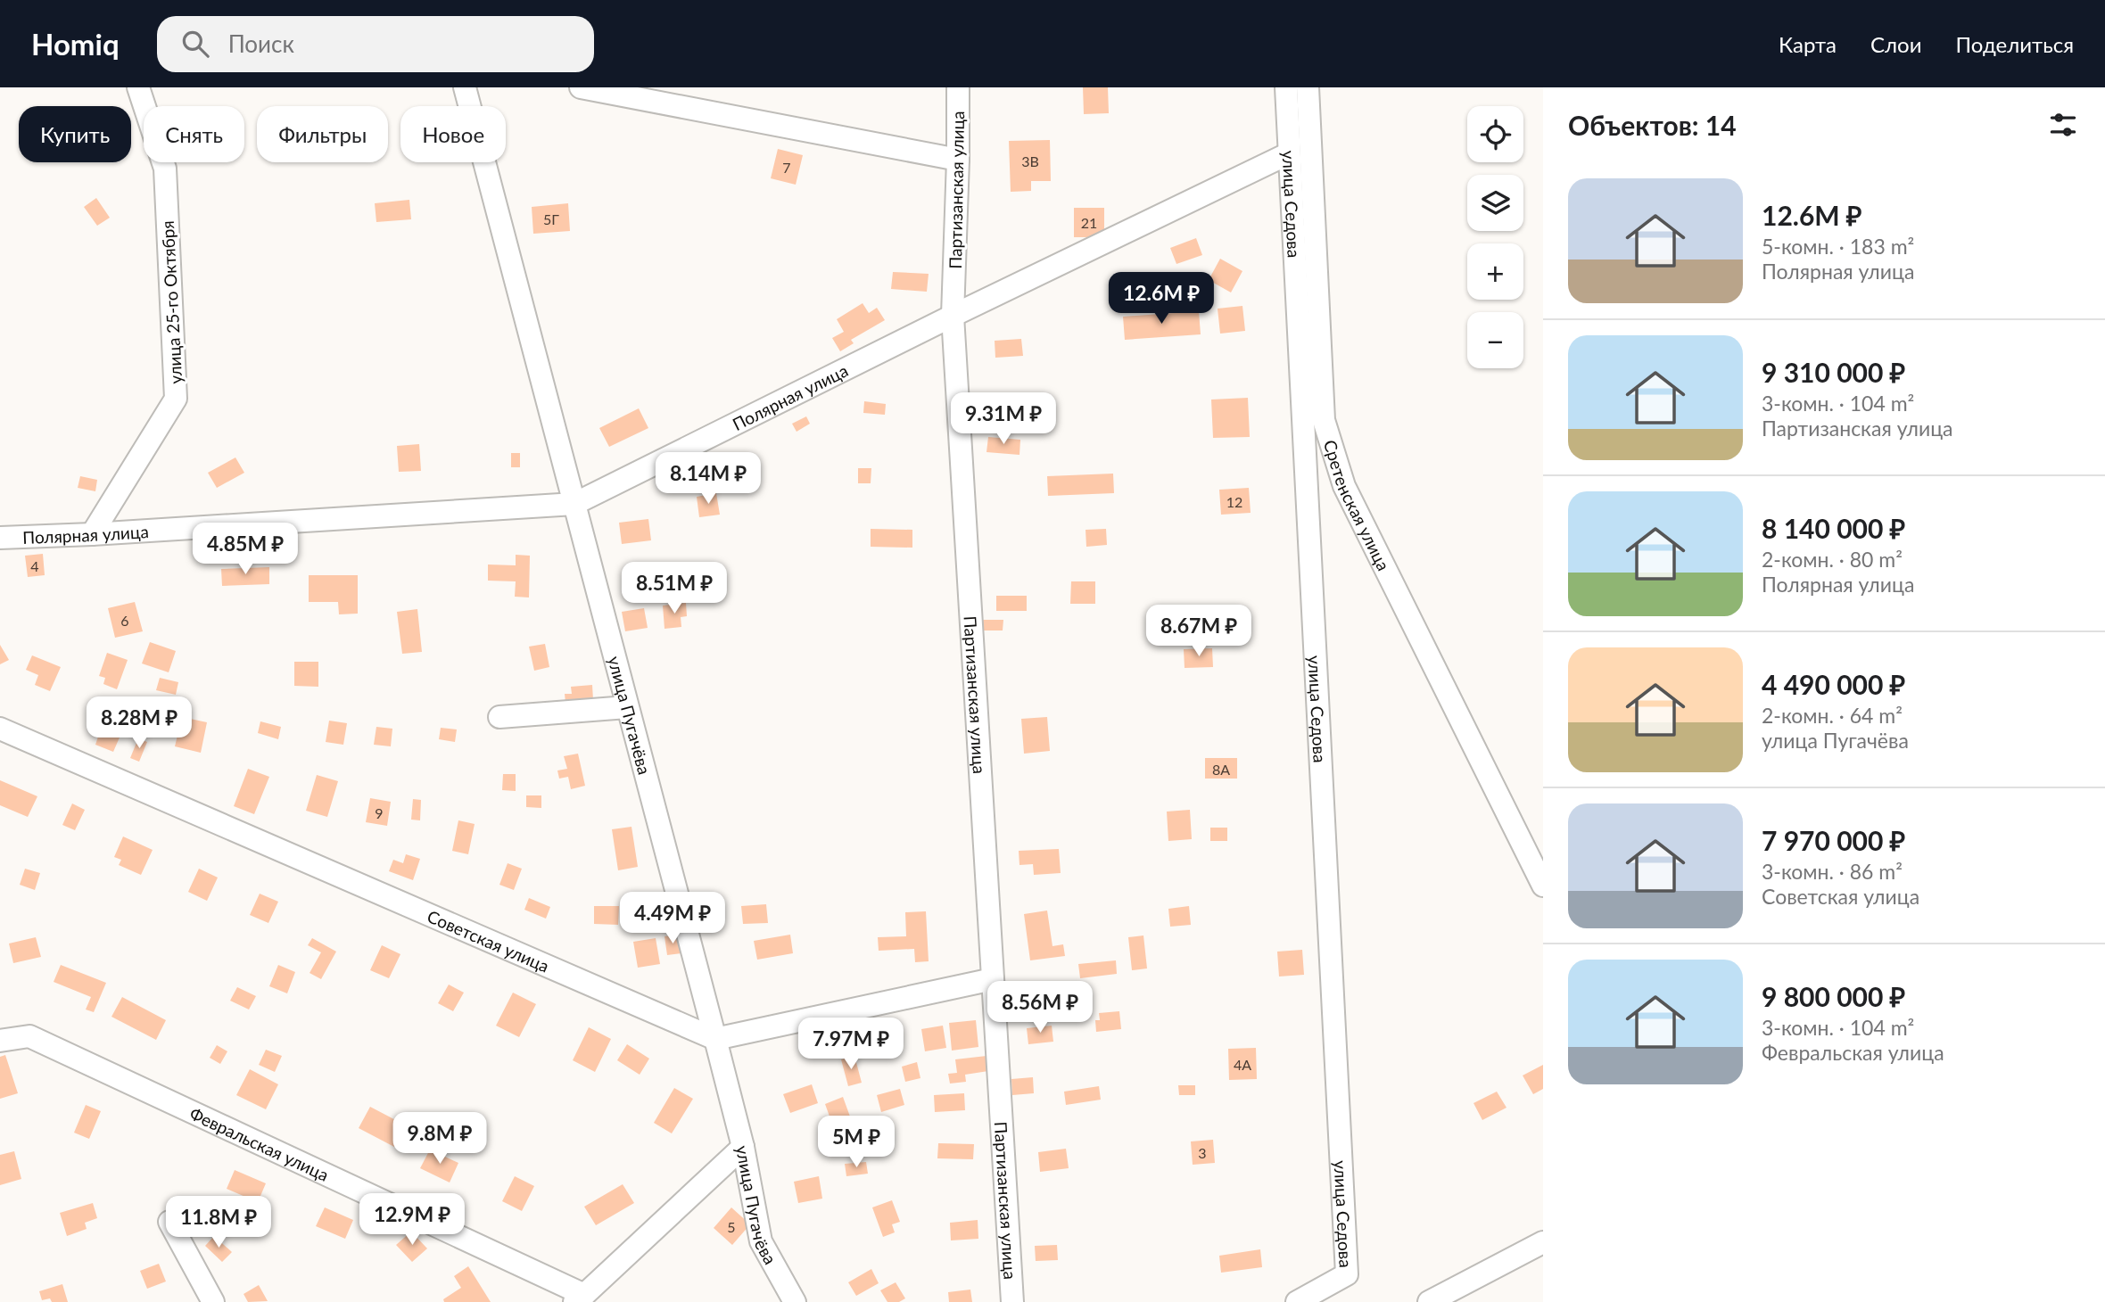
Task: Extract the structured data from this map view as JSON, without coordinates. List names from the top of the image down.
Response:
{
  "streets": {
    "street": [
      "Партизанская улица",
      "улица Седова",
      "улица 25-го Октября",
      "Полярная улица",
      "Сретенская улица",
      "улица Пугачёва",
      "Советская улица",
      "Февральская улица"
    ]
  },
  "crossings": [
    ["Партизанская улица", "Полярная улица"],
    ["улица Седова", "Полярная улица"],
    ["улица 25-го Октября", "Полярная улица"],
    ["Полярная улица", "улица Пугачёва"],
    ["улица Пугачёва", "Советская улица"]
  ],
  "house_numbers": [
    "3В",
    "7",
    "5Г",
    "21",
    "12",
    "4",
    "6",
    "8А",
    "9",
    "4А",
    "3",
    "5"
  ],
  "page": {
    "header": "Homiq",
    "search": "Поиск",
    "nav": ["Карта", "Слои", "Поделиться"],
    "heading": "Объектов: 14",
    "map_buttons": ["+", "−"],
    "chip": [
      "Купить",
      "Снять",
      "Фильтры",
      "Новое"
    ],
    "list": [
      {
        "name": "12.6M ₽",
        "note": "5-комн. · 183 m² · Полярная улица"
      },
      {
        "name": "9 310 000 ₽",
        "note": "3-комн. · 104 m² · Партизанская улица"
      },
      {
        "name": "8 140 000 ₽",
        "note": "2-комн. · 80 m² · Полярная улица"
      },
      {
        "name": "4 490 000 ₽",
        "note": "2-комн. · 64 m² · улица Пугачёва"
      },
      {
        "name": "7 970 000 ₽",
        "note": "3-комн. · 86 m² · Советская улица"
      },
      {
        "name": "9 800 000 ₽",
        "note": "3-комн. · 104 m² · Февральская улица"
      }
    ],
    "price": [
      "12.6M ₽",
      "9.31M ₽",
      "8.14M ₽",
      "4.85M ₽",
      "8.51M ₽",
      "8.67M ₽",
      "8.28M ₽",
      "4.49M ₽",
      "8.56M ₽",
      "7.97M ₽",
      "9.8M ₽",
      "5M ₽",
      "12.9M ₽",
      "11.8M ₽"
    ]
  }
}
